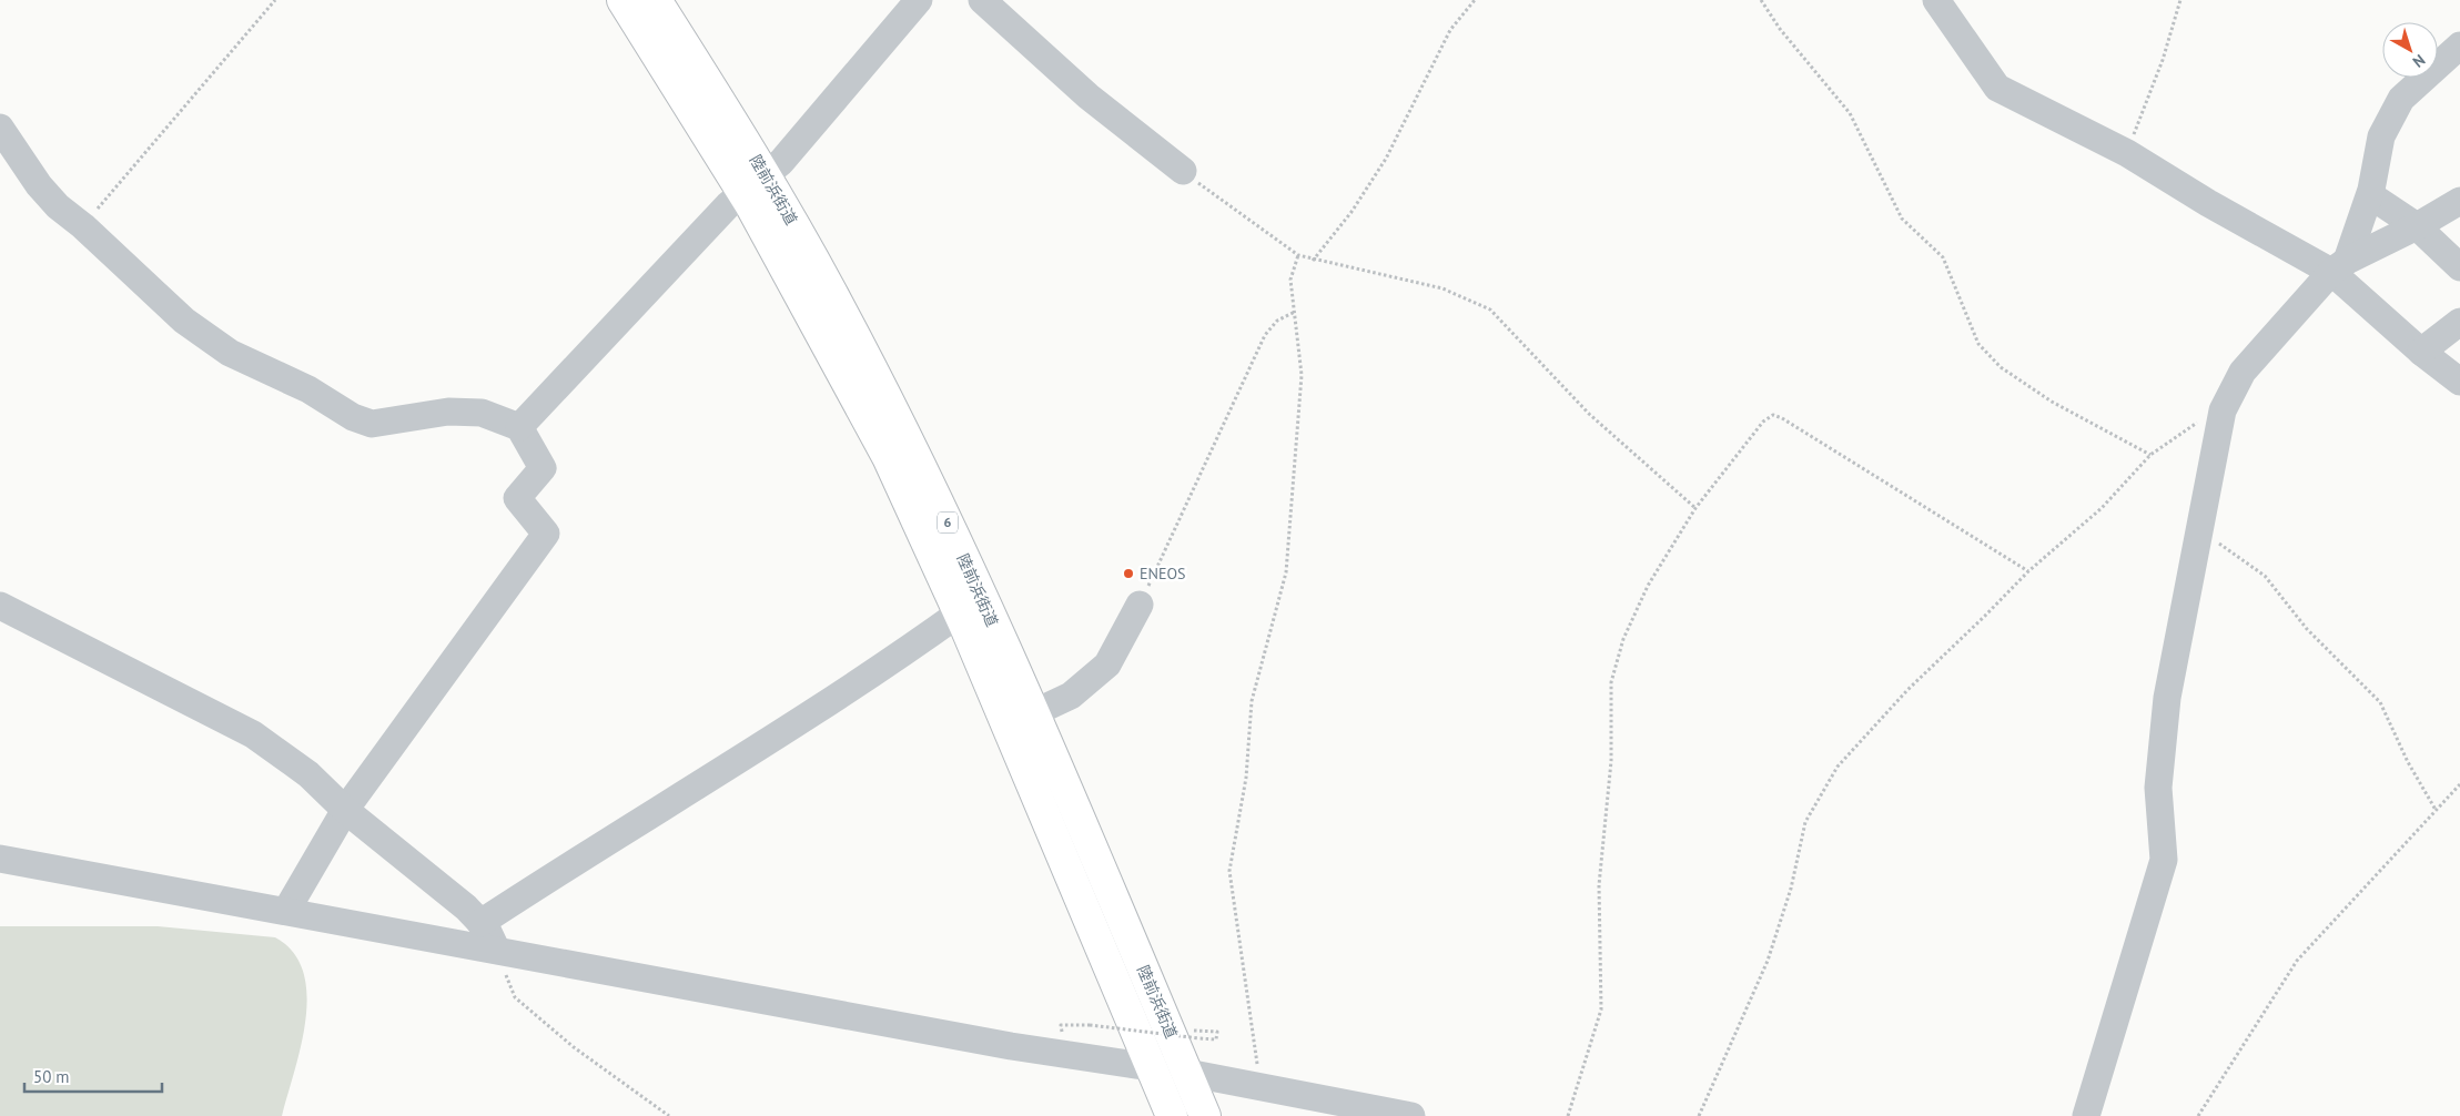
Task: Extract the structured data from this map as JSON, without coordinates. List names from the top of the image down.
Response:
{
  "streets": {
    "highway": ["陸前浜街道", "6"]
  },
  "places": ["ENEOS"],
  "scale_bar": "50 m",
  "north": "bottom right"
}
